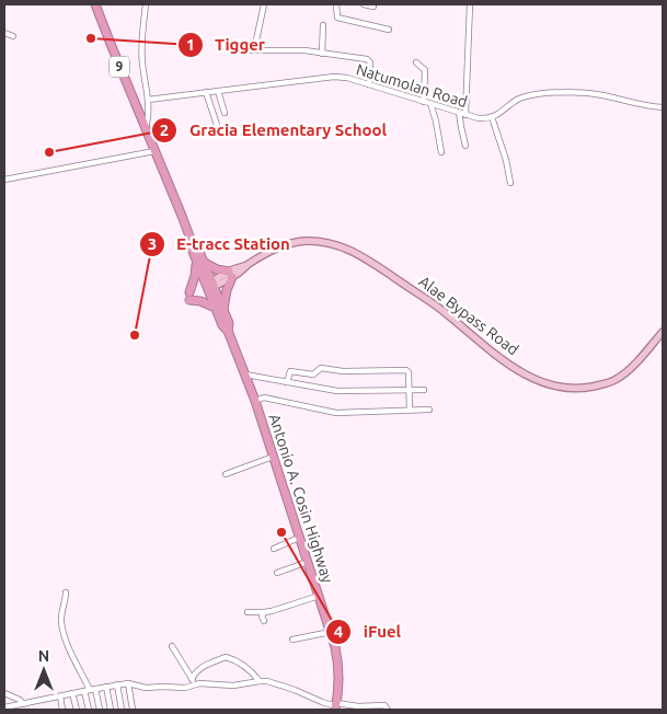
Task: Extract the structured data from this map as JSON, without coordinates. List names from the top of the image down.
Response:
{
  "streets": {
    "highway": ["9", "Antonio A. Cosin Highway"],
    "main road": ["Alae Bypass Road"],
    "street": ["Natumolan Road"]
  },
  "crossings": [
    ["Alae Bypass Road", "Antonio A. Cosin Highway"]
  ],
  "places": [
    "Tigger",
    "Gracia Elementary School",
    "E-tracc Station",
    "iFuel"
  ],
  "north": "top"
}
